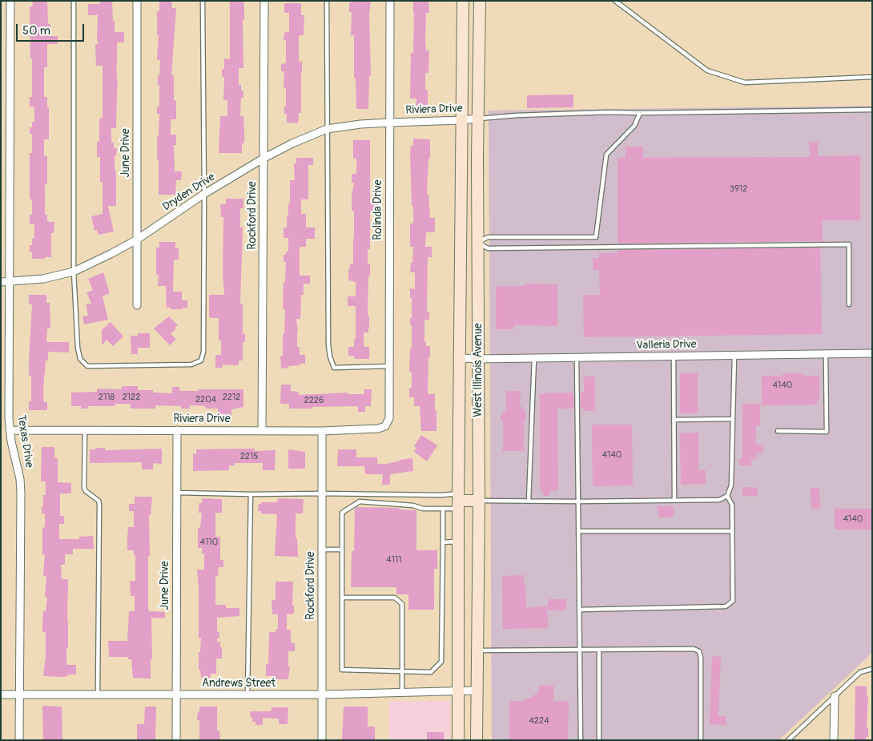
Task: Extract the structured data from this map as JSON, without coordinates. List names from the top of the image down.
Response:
{
  "streets": {
    "main road": ["West Illinois Avenue"],
    "street": [
      "Riviera Drive",
      "June Drive",
      "Dryden Drive",
      "Rolinda Drive",
      "Rockford Drive",
      "Valleria Drive",
      "Texas Drive",
      "Andrews Street"
    ]
  },
  "crossings": [
    ["Riviera Drive", "June Drive"],
    ["Riviera Drive", "Dryden Drive"],
    ["Riviera Drive", "Rolinda Drive"],
    ["Riviera Drive", "Rockford Drive"],
    ["Riviera Drive", "West Illinois Avenue"],
    ["Riviera Drive", "Texas Drive"],
    ["June Drive", "Dryden Drive"],
    ["June Drive", "Andrews Street"],
    ["Dryden Drive", "Rolinda Drive"],
    ["Dryden Drive", "Rockford Drive"],
    ["Dryden Drive", "Texas Drive"],
    ["Rockford Drive", "Andrews Street"],
    ["Valleria Drive", "West Illinois Avenue"],
    ["West Illinois Avenue", "Andrews Street"],
    ["Texas Drive", "Andrews Street"]
  ],
  "house_numbers": [
    "3912",
    "4140",
    "2118",
    "2122",
    "2212",
    "2204",
    "2226",
    "4140",
    "2215",
    "4140",
    "4110",
    "4111",
    "4224"
  ],
  "scale_bar": "50 m"
}
